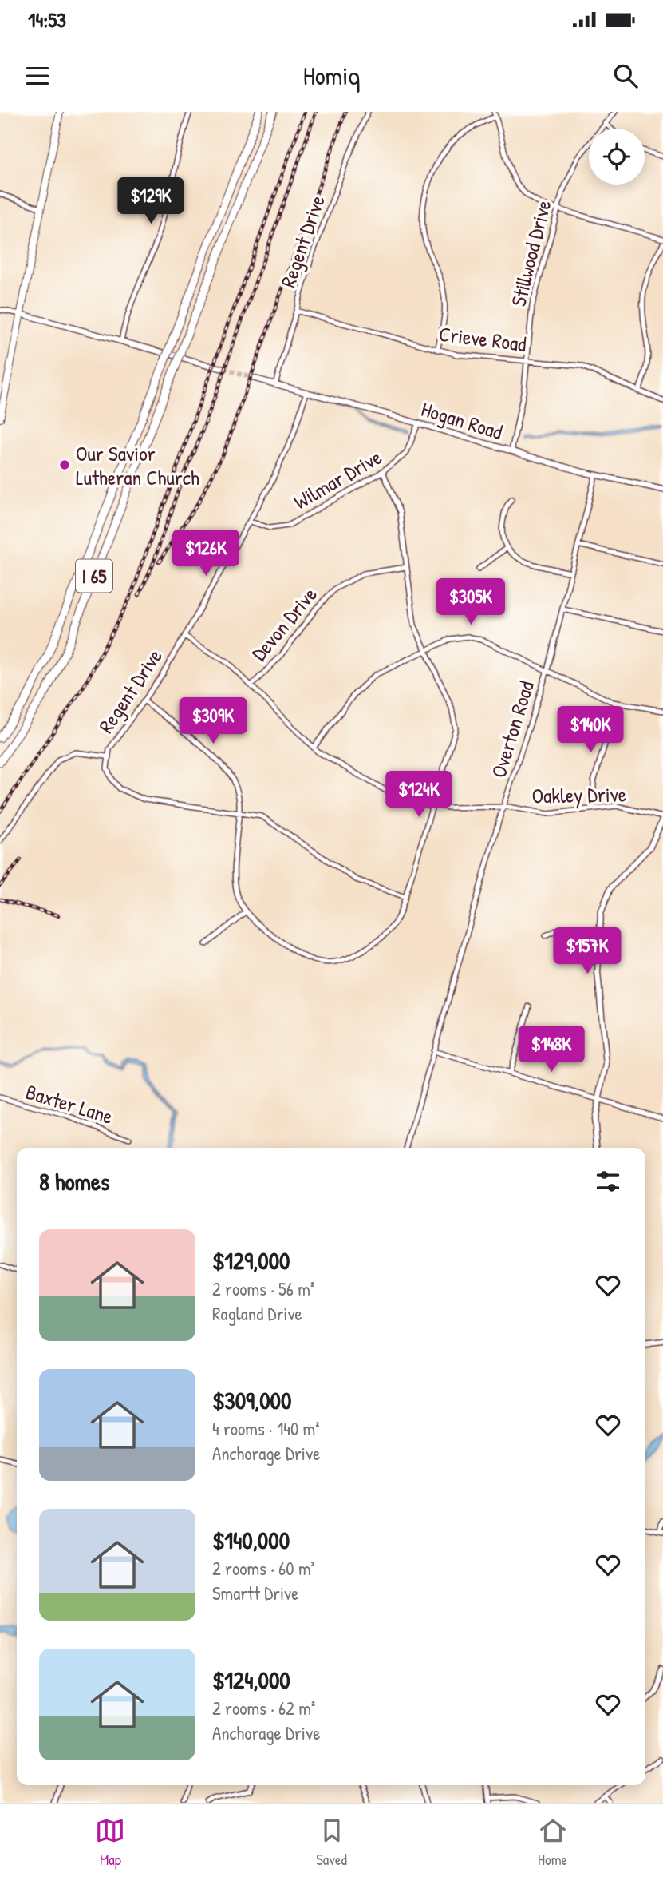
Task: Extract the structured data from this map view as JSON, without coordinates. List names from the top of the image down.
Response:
{
  "streets": {
    "highway": ["I 65"],
    "street": [
      "Regent Drive",
      "Stillwood Drive",
      "Crieve Road",
      "Hogan Road",
      "Wilmar Drive",
      "Devon Drive",
      "Overton Road",
      "Oakley Drive",
      "Baxter Lane"
    ]
  },
  "crossings": [
    ["Regent Drive", "Crieve Road"],
    ["Regent Drive", "Hogan Road"],
    ["Regent Drive", "Wilmar Drive"],
    ["Regent Drive", "Oakley Drive"],
    ["Stillwood Drive", "Crieve Road"],
    ["Stillwood Drive", "Hogan Road"],
    ["Hogan Road", "Wilmar Drive"],
    ["Hogan Road", "Overton Road"],
    ["Devon Drive", "Oakley Drive"],
    ["Overton Road", "Oakley Drive"]
  ],
  "places": ["Our Savior Lutheran Church"],
  "page": {
    "status": "14:53",
    "header": "Homiq",
    "price": [
      "$129K",
      "$126K",
      "$305K",
      "$309K",
      "$140K",
      "$124K",
      "$157K",
      "$148K"
    ],
    "heading": "8 homes",
    "list": [
      {
        "name": "$129,000",
        "note": "2 rooms · 56 m² · Ragland Drive"
      },
      {
        "name": "$309,000",
        "note": "4 rooms · 140 m² · Anchorage Drive"
      },
      {
        "name": "$140,000",
        "note": "2 rooms · 60 m² · Smartt Drive"
      },
      {
        "name": "$124,000",
        "note": "2 rooms · 62 m² · Anchorage Drive"
      }
    ],
    "tabs": ["Map", "Saved", "Home"]
  }
}
